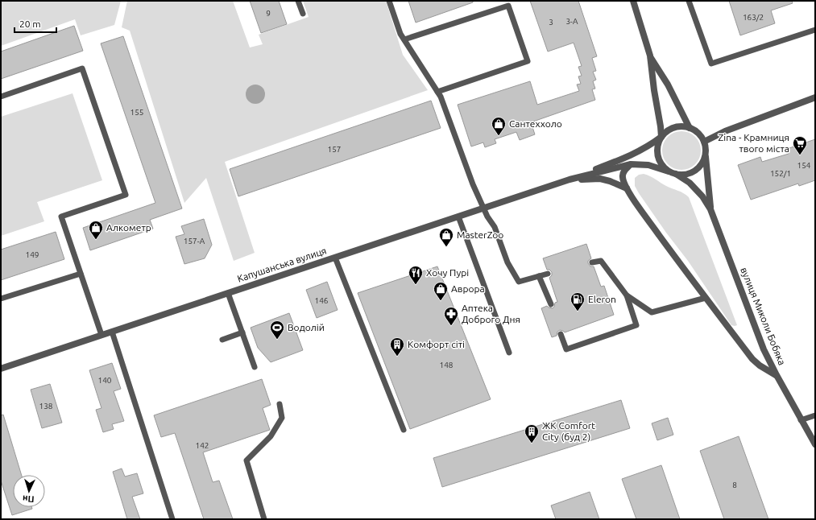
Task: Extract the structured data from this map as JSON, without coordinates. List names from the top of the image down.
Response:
{
  "streets": {
    "street": ["Капушанська вулиця", "вулиця Миколи Бобяка"]
  },
  "crossings": [
    ["Капушанська вулиця", "вулиця Миколи Бобяка"]
  ],
  "places": {
    "shop": [
      "Сантеххоло",
      "Алкометр",
      "MasterZoo",
      "Аврора"
    ],
    "supermarket": ["Zina - Крамниця твого міста"],
    "restaurant": ["Хочу Пурі"],
    "fuel station": ["Eleron"],
    "pharmacy": ["Аптека Доброго Дня"],
    "sports": ["Водолій"],
    "building": ["Комфорт сіті", "ЖК Comfort City (буд 2)"]
  },
  "house_numbers": [
    "9",
    "163/2",
    "3-А",
    "3",
    "155",
    "157",
    "154",
    "152/1",
    "157-А",
    "149",
    "146",
    "148",
    "140",
    "138",
    "142",
    "8"
  ],
  "scale_bar": "20 m",
  "north": "bottom"
}
